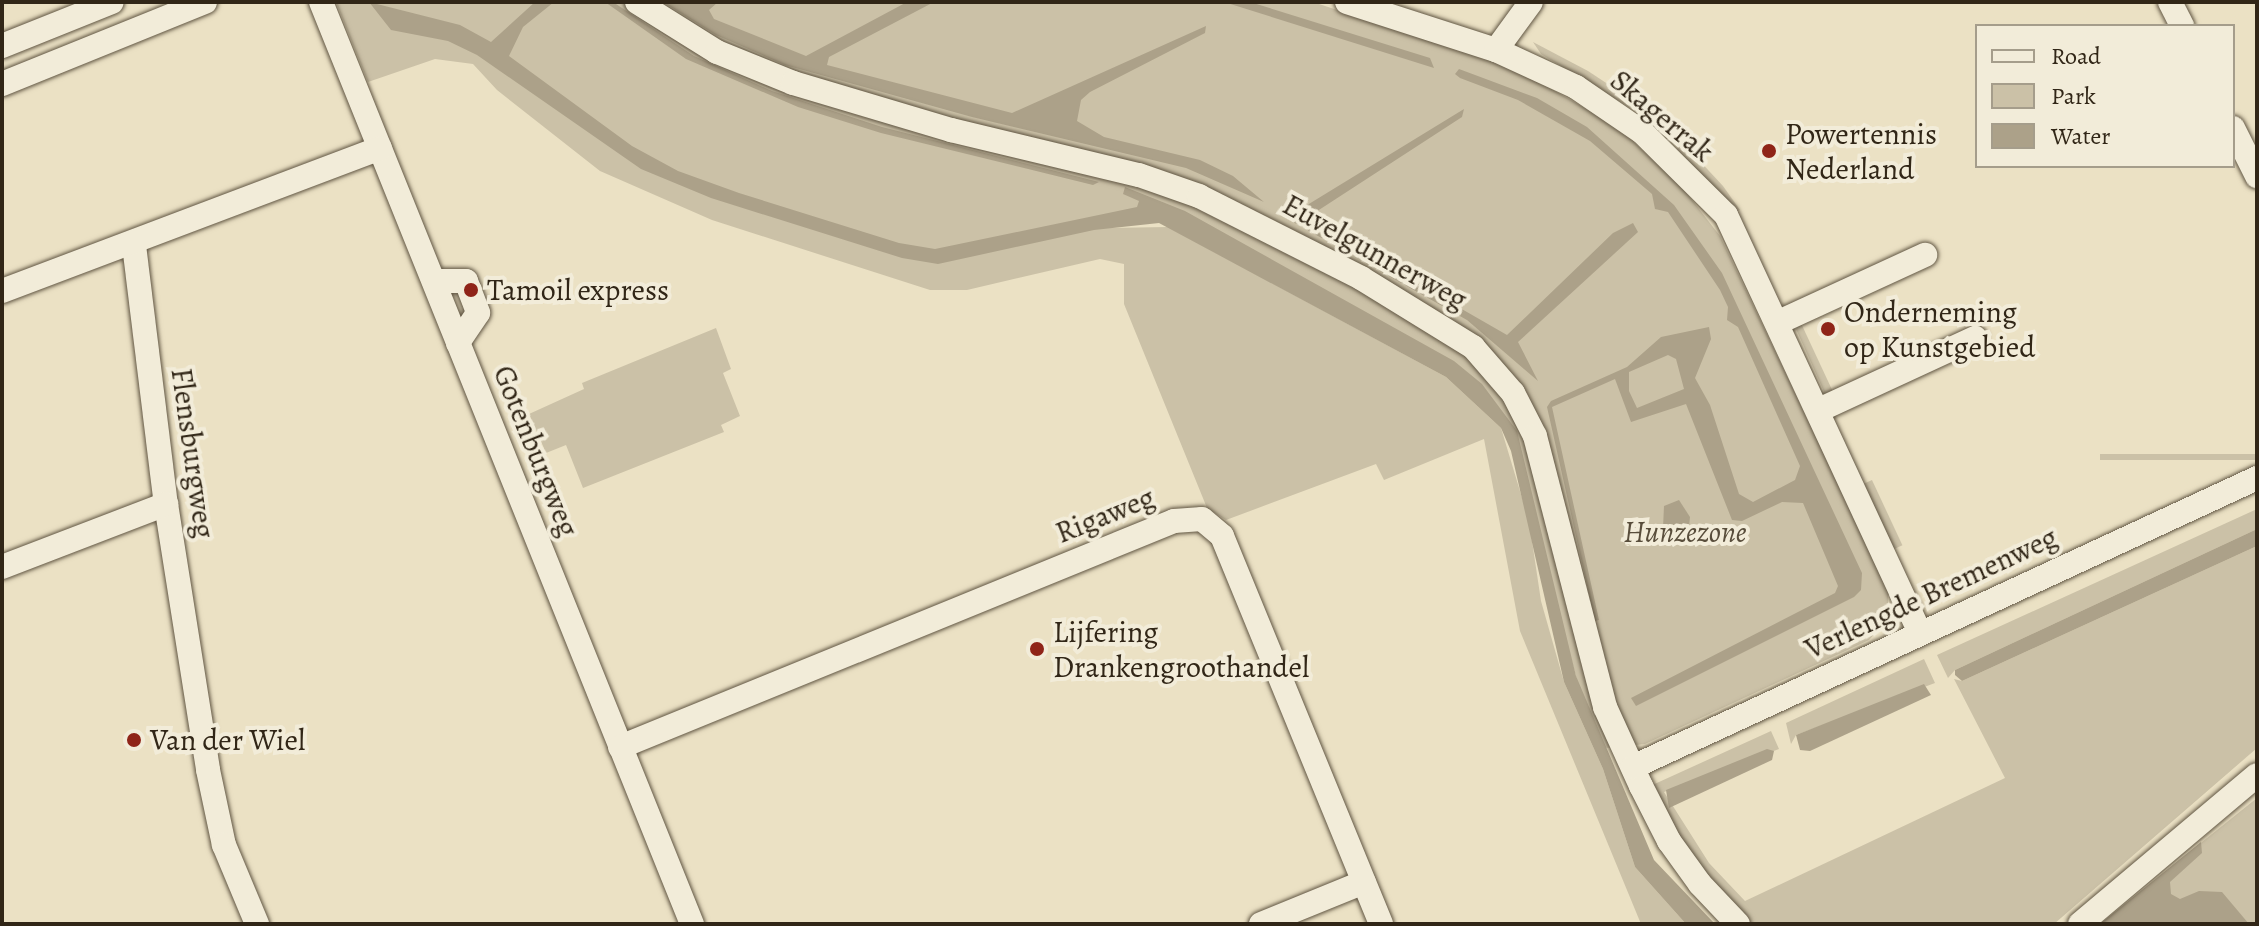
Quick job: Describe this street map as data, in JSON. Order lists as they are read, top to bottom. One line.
{"streets":{"street":["Skagerrak","Euvelgunnerweg","Gotenburgweg","Flensburgweg","Rigaweg","Verlengde Bremenweg"]},"crossings":[["Skagerrak","Verlengde Bremenweg"],["Euvelgunnerweg","Verlengde Bremenweg"],["Gotenburgweg","Rigaweg"]],"parks":["Hunzezone"],"places":["Powertennis Nederland","Tamoil express","Onderneming op Kunstgebied","Lijfering Drankengroothandel","Van der Wiel"],"legend":["Road","Park","Water"]}
